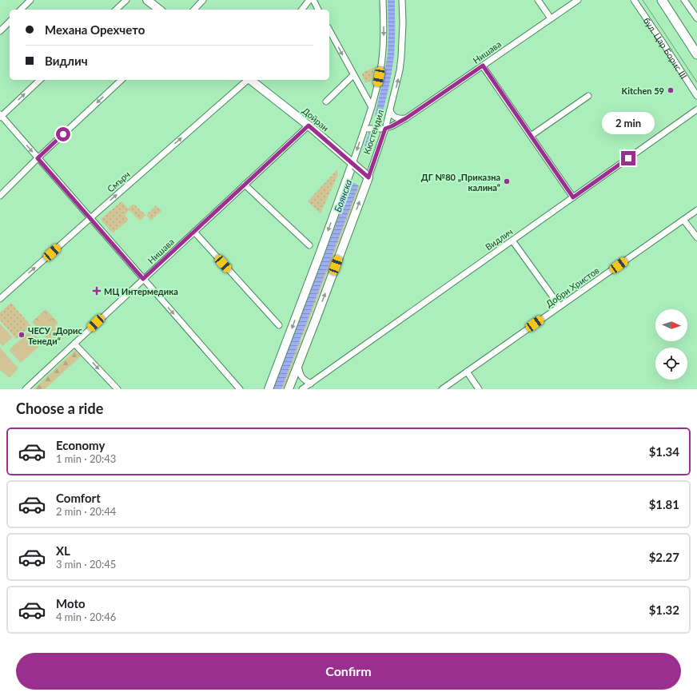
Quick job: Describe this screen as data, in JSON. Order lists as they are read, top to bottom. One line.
{"streets":{"street":["бул. Цар Борис III","Нишава","Дойран","Кюстендил","Смърч","Видлич","Добри Христов"]},"crossings":[["Нишава","Дойран"],["Нишава","Кюстендил"],["Дойран","Кюстендил"]],"one_way":["Смърч"],"water":["Боянска"],"places":{"other":["Kitchen 59","ДГ №80 „Приказна калина“","ЧЕСУ „Дорис Тенеди“"],"health":["МЦ Интермедика"]},"north":"right","page":{"banner":["Механа Орехчето","Видлич"],"bubble":"2 min","heading":"Choose a ride","list":[{"name":"Economy","note":"1 min · 20:43","value":"$1.34"},{"name":"Comfort","note":"2 min · 20:44","value":"$1.81"},{"name":"XL","note":"3 min · 20:45","value":"$2.27"},{"name":"Moto","note":"4 min · 20:46","value":"$1.32"}],"buttons":"Confirm"}}
